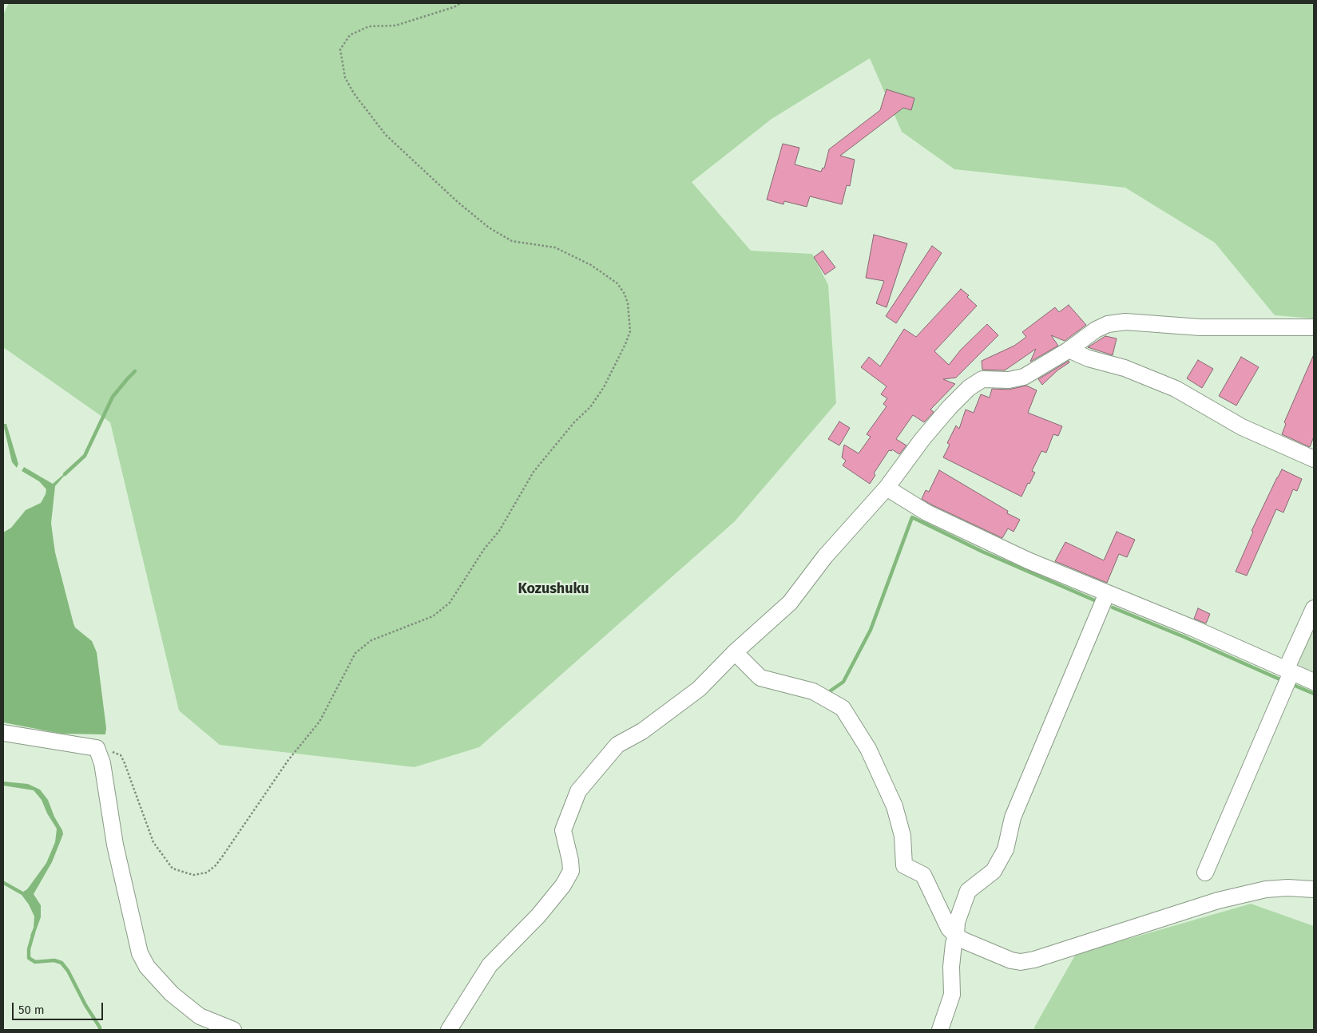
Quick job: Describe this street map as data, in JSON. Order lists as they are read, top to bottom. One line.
{"districts":["Kozushuku"],"scale_bar":"50 m"}
